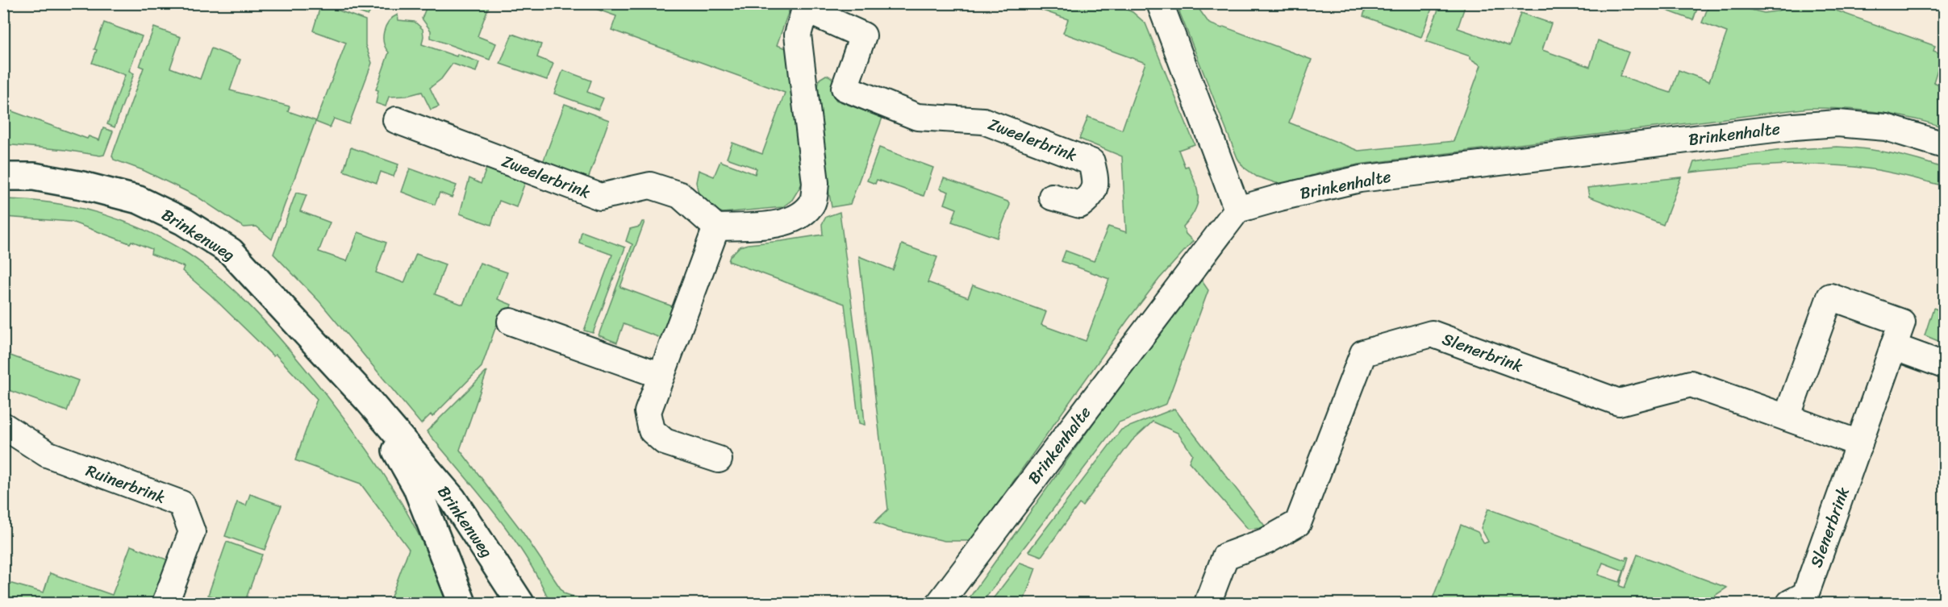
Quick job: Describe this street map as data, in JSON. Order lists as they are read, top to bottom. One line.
{"streets":{"street":["Brinkenhalte","Zweelerbrink","Brinkenweg","Slenerbrink","Ruinerbrink"]}}
